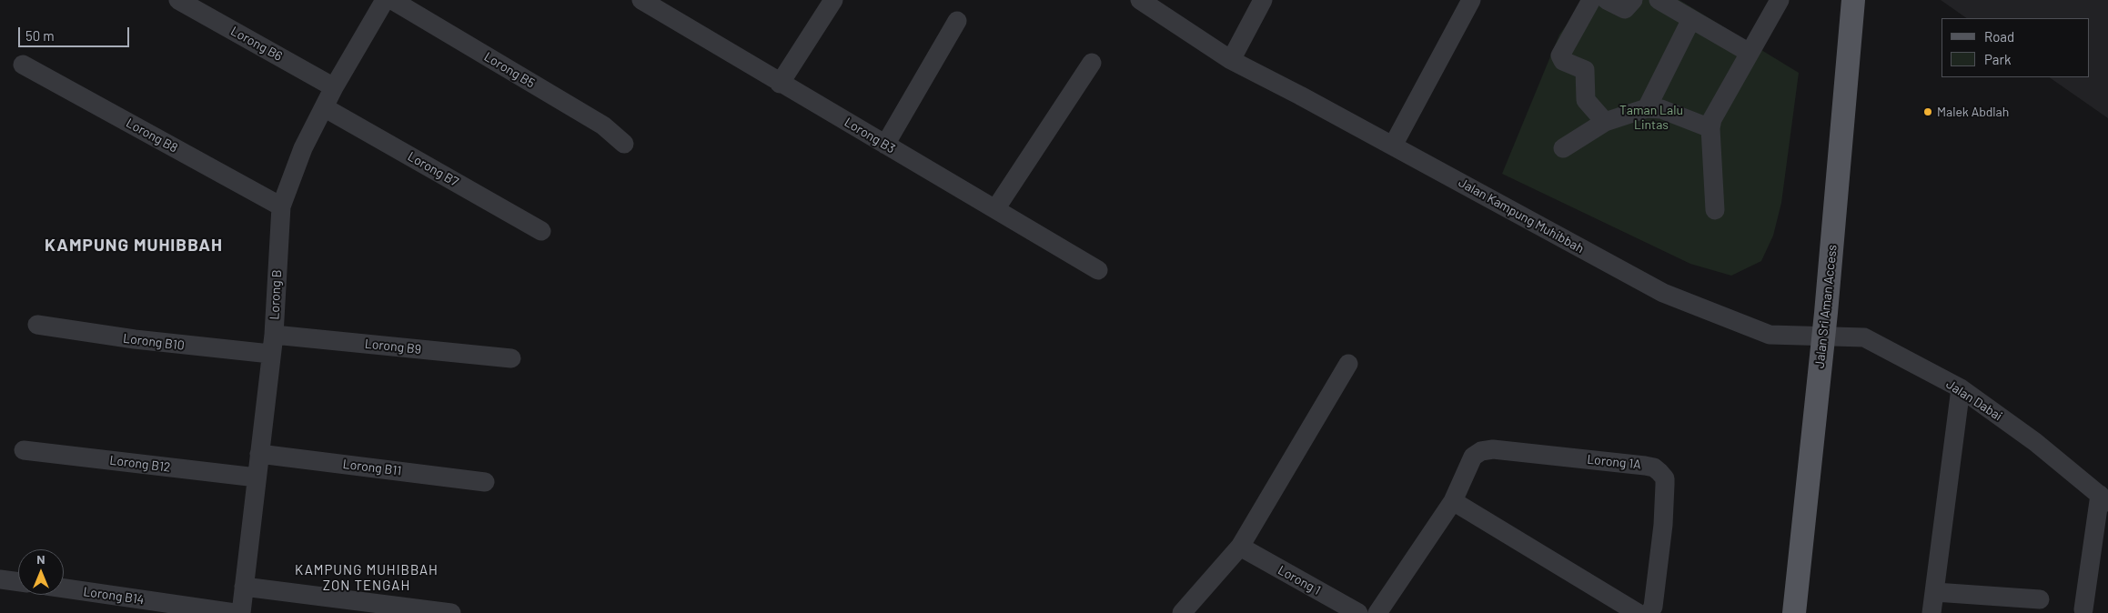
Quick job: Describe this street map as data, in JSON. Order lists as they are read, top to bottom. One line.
{"streets":{"main road":["Jalan Sri Aman Access"],"street":["Lorong B6","Lorong B5","Lorong B8","Lorong B3","Lorong B7","Jalan Kampung Muhibbah","Lorong B","Lorong B10","Lorong B9","Jalan Dabai","Lorong 1A","Lorong B12","Lorong B11","Lorong 1","Lorong B14"]},"crossings":[["Lorong B6","Lorong B"],["Lorong B8","Lorong B"],["Lorong B7","Lorong B"],["Jalan Kampung Muhibbah","Jalan Sri Aman Access"],["Jalan Kampung Muhibbah","Jalan Dabai"],["Lorong B","Lorong B10"],["Lorong B","Lorong B9"],["Lorong B","Lorong B12"],["Lorong B","Lorong B11"],["Jalan Sri Aman Access","Jalan Dabai"]],"districts":["KAMPUNG MUHIBBAH","KAMPUNG MUHIBBAH ZON TENGAH"],"parks":["Taman Lalu Lintas"],"places":["Malek Abdlah"],"legend":["Road","Park"],"scale_bar":"50 m","north":"top"}
